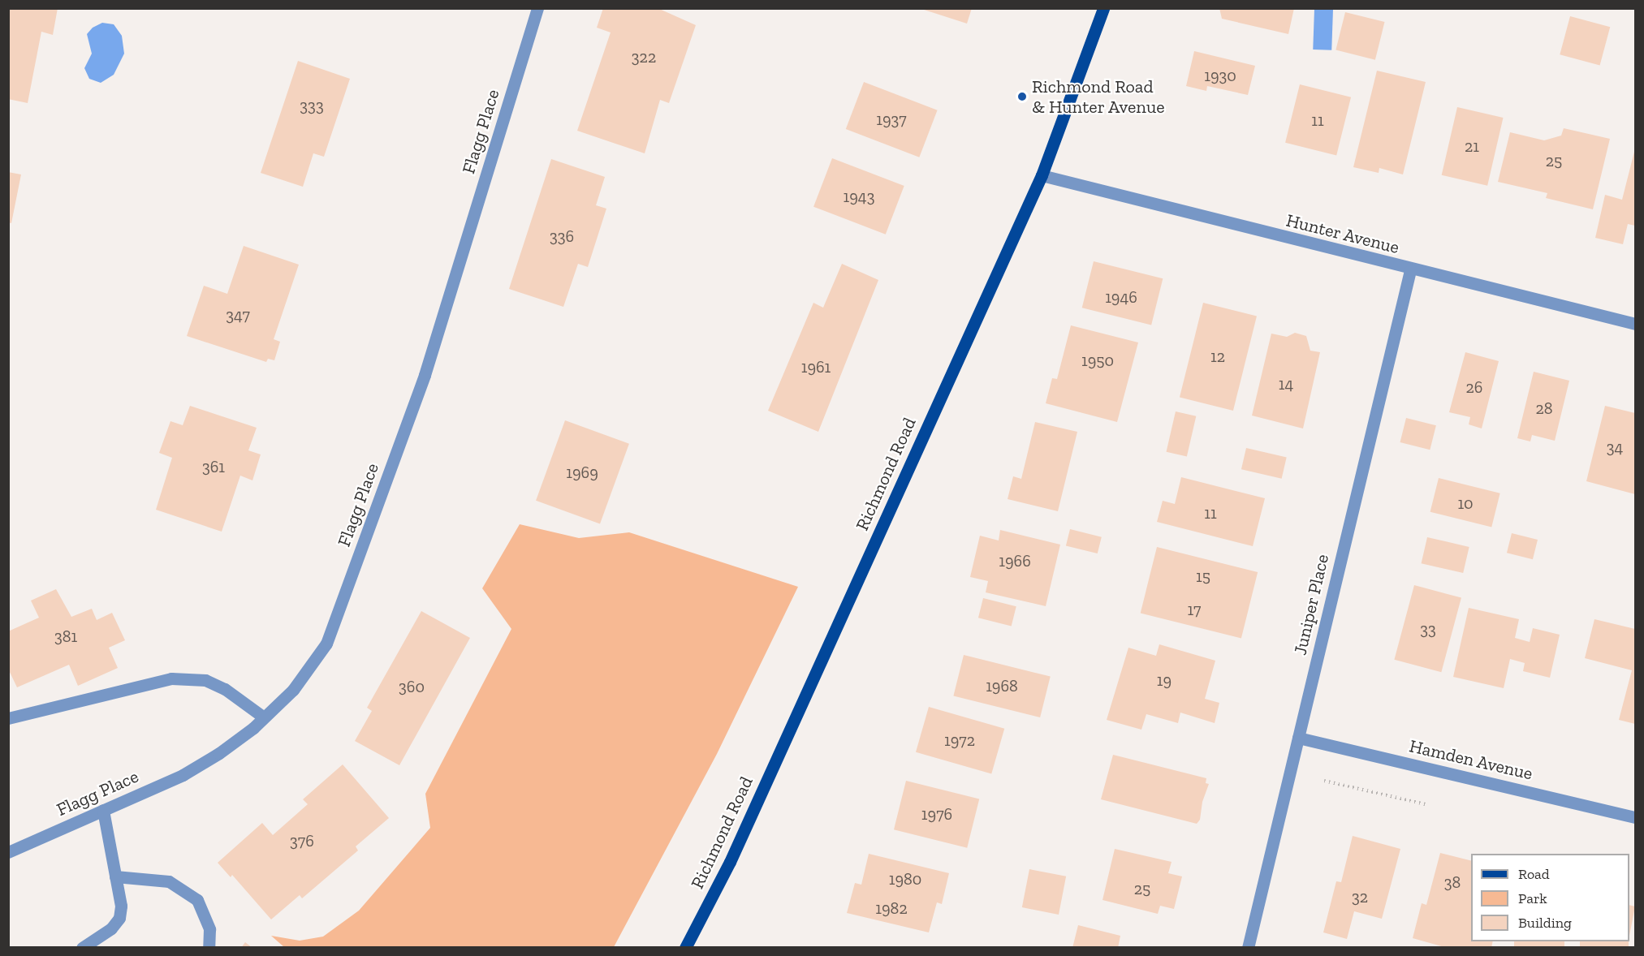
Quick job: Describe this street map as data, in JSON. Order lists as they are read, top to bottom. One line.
{"streets":{"main road":["Richmond Road"],"street":["Flagg Place","Hunter Avenue","Juniper Place","Hamden Avenue"]},"crossings":[["Hunter Avenue","Richmond Road"],["Hunter Avenue","Juniper Place"],["Juniper Place","Hamden Avenue"]],"places":["Richmond Road & Hunter Avenue"],"house_numbers":["322","1930","333","1937","11","21","25","1943","336","1946","347","12","1950","1961","14","26","28","34","361","1969","10","11","1966","15","17","33","381","19","1968","360","1972","1976","376","1980","38","25","32","1982"],"legend":["Road","Park","Building"]}
